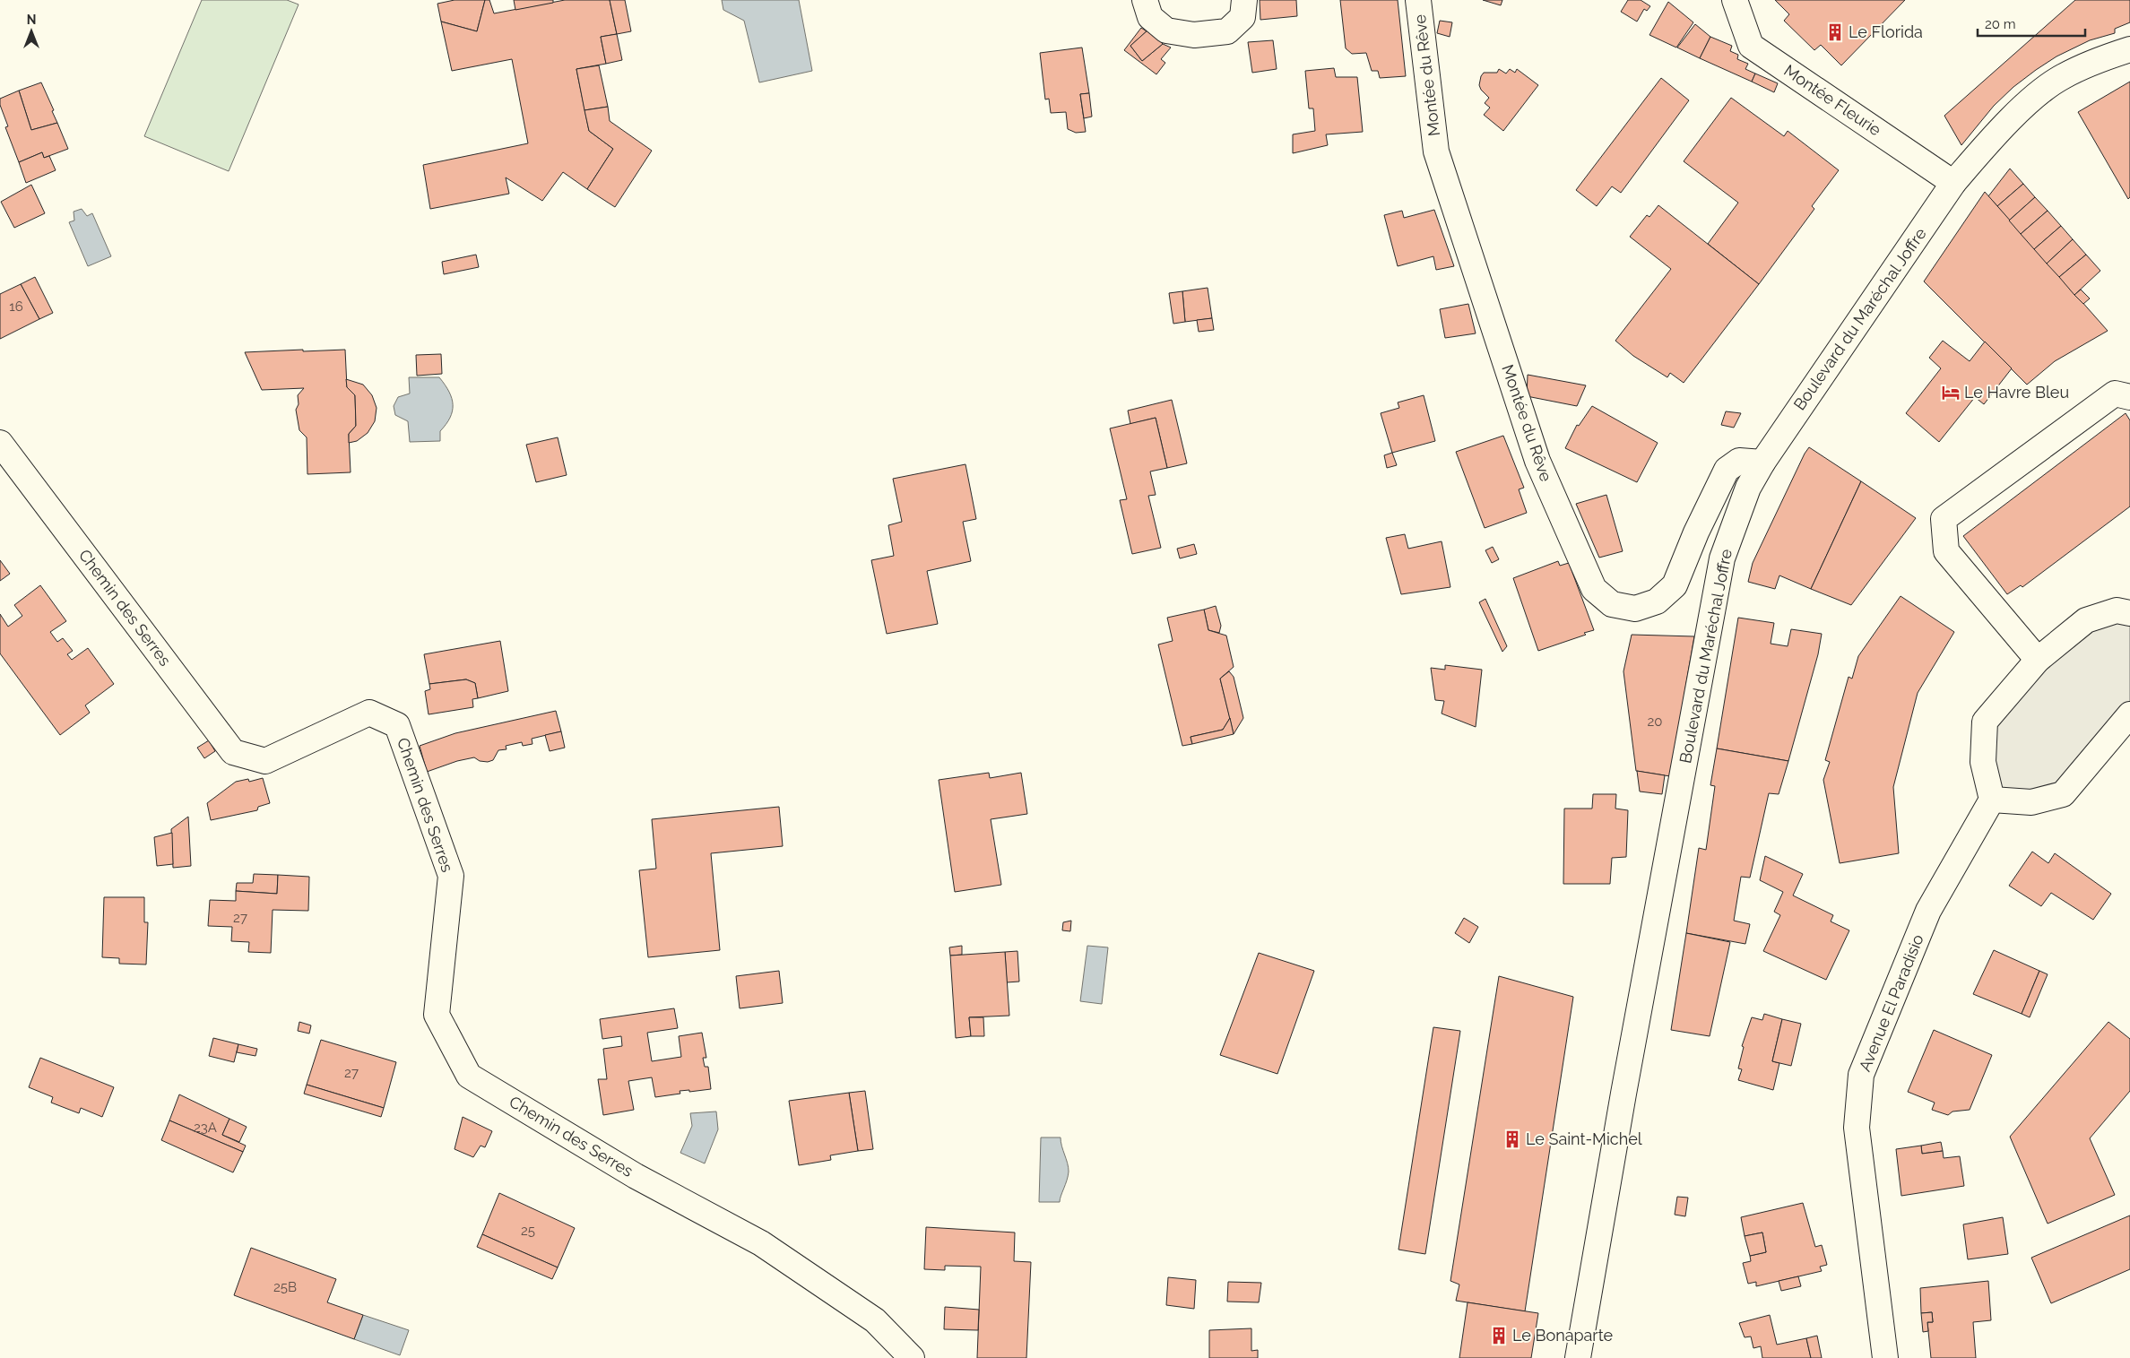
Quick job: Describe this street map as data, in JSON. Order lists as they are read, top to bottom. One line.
{"streets":{"street":["Montée du Rêve","Montée Fleurie","Boulevard du Maréchal Joffre","Chemin des Serres","Avenue El Paradisio"]},"crossings":[["Montée du Rêve","Boulevard du Maréchal Joffre"],["Montée Fleurie","Boulevard du Maréchal Joffre"]],"places":{"building":["Le Florida","Le Saint-Michel","Le Bonaparte"],"hotel":["Le Havre Bleu"]},"house_numbers":["16","20","27","27","23A","25","25B"],"scale_bar":"20 m","north":"top"}
